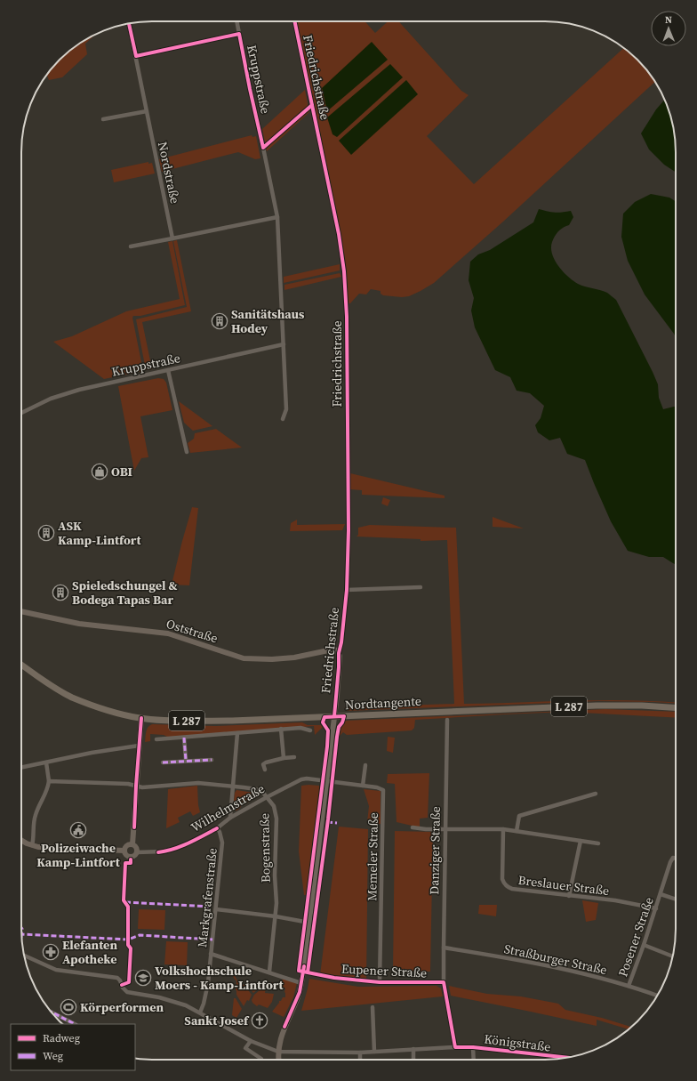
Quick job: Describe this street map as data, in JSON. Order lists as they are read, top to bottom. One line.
{"streets":{"main road":["Nordtangente","L 287"],"street":["Friedrichstraße","Kruppstraße","Nordstraße","Oststraße","Wilhelmstraße","Bogenstraße","Danziger Straße","Memeler Straße","Breslauer Straße","Markgrafenstraße","Posener Straße","Straßburger Straße","Eupener Straße","Königstraße"]},"crossings":[["Friedrichstraße","Oststraße"],["Friedrichstraße","Nordtangente"],["Friedrichstraße","Wilhelmstraße"],["Friedrichstraße","Memeler Straße"],["Friedrichstraße","Eupener Straße"],["Friedrichstraße","Königstraße"],["Kruppstraße","Nordstraße"],["Wilhelmstraße","Bogenstraße"],["Wilhelmstraße","Memeler Straße"],["Wilhelmstraße","Markgrafenstraße"],["Danziger Straße","Straßburger Straße"],["Danziger Straße","Eupener Straße"],["Danziger Straße","Königstraße"],["Memeler Straße","Eupener Straße"],["Breslauer Straße","Posener Straße"],["Markgrafenstraße","Königstraße"],["Posener Straße","Straßburger Straße"]],"places":{"building":["Sanitätshaus Hodey","ASK Kamp-Lintfort","Spieledschungel & Bodega Tapas Bar"],"shop":["OBI"],"public building":["Polizeiwache Kamp-Lintfort"],"pharmacy":["Elefanten Apotheke"],"school or university":["Volkshochschule Moers - Kamp-Lintfort"],"sports":["Körperformen"],"church":["Sankt Josef"]},"legend":["Radweg","Weg"],"north":"top"}
